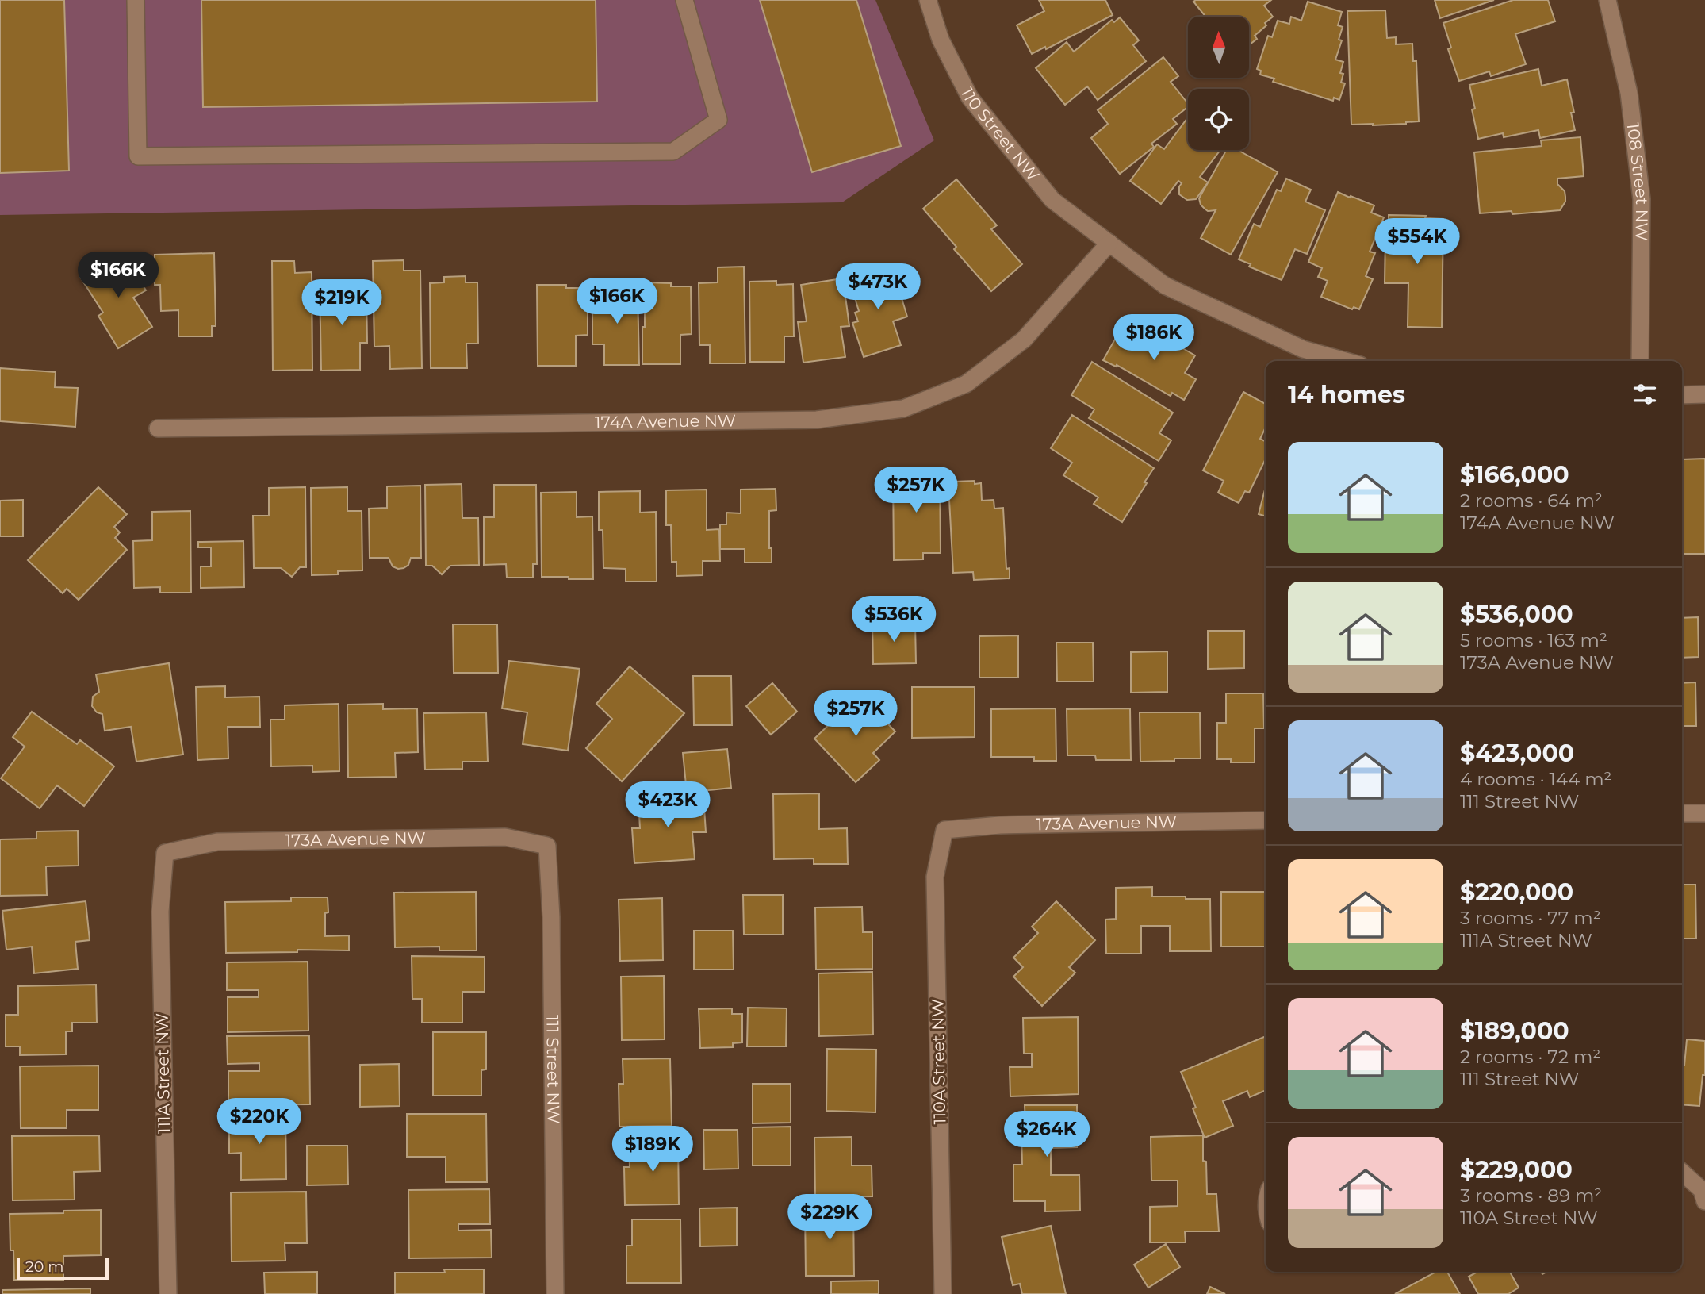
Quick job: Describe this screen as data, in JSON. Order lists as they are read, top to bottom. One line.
{"streets":{"street":["110 Street NW","108 Street NW","174A Avenue NW","173A Avenue NW","110A Street NW","111 Street NW","111A Street NW"]},"crossings":[["110 Street NW","174A Avenue NW"],["173A Avenue NW","110A Street NW"],["173A Avenue NW","111 Street NW"],["173A Avenue NW","111A Street NW"]],"scale_bar":"20 m","north":"top","page":{"price":["$554K","$166K","$473K","$166K","$219K","$186K","$257K","$536K","$257K","$423K","$220K","$264K","$189K","$229K"],"heading":"14 homes","list":[{"name":"$166,000","note":"2 rooms · 64 m² · 174A Avenue NW"},{"name":"$536,000","note":"5 rooms · 163 m² · 173A Avenue NW"},{"name":"$423,000","note":"4 rooms · 144 m² · 111 Street NW"},{"name":"$220,000","note":"3 rooms · 77 m² · 111A Street NW"},{"name":"$189,000","note":"2 rooms · 72 m² · 111 Street NW"},{"name":"$229,000","note":"3 rooms · 89 m² · 110A Street NW"}],"scale":"20 m"}}
